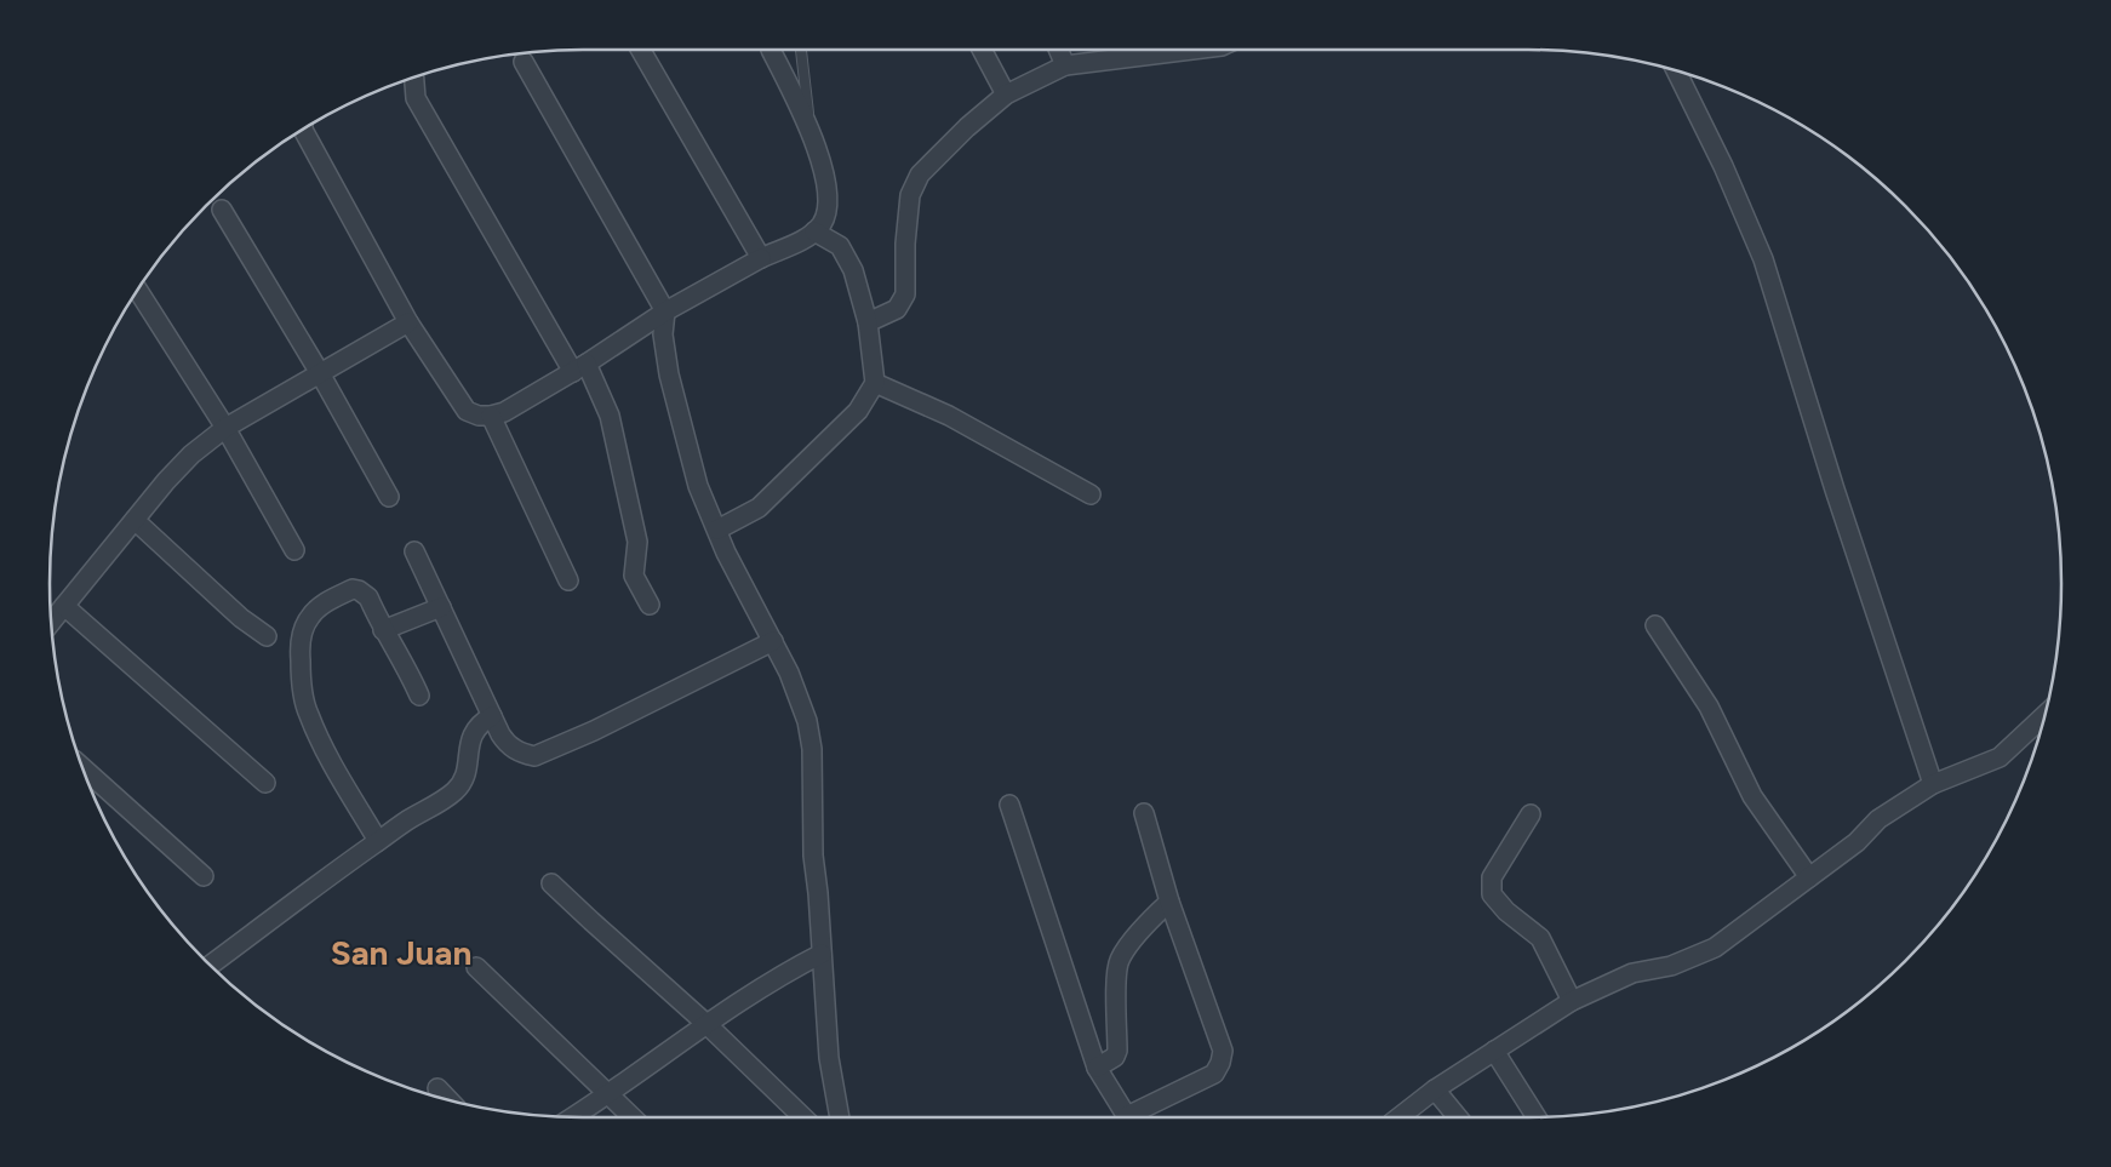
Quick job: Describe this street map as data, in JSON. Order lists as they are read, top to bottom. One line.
{"districts":["San Juan"]}
